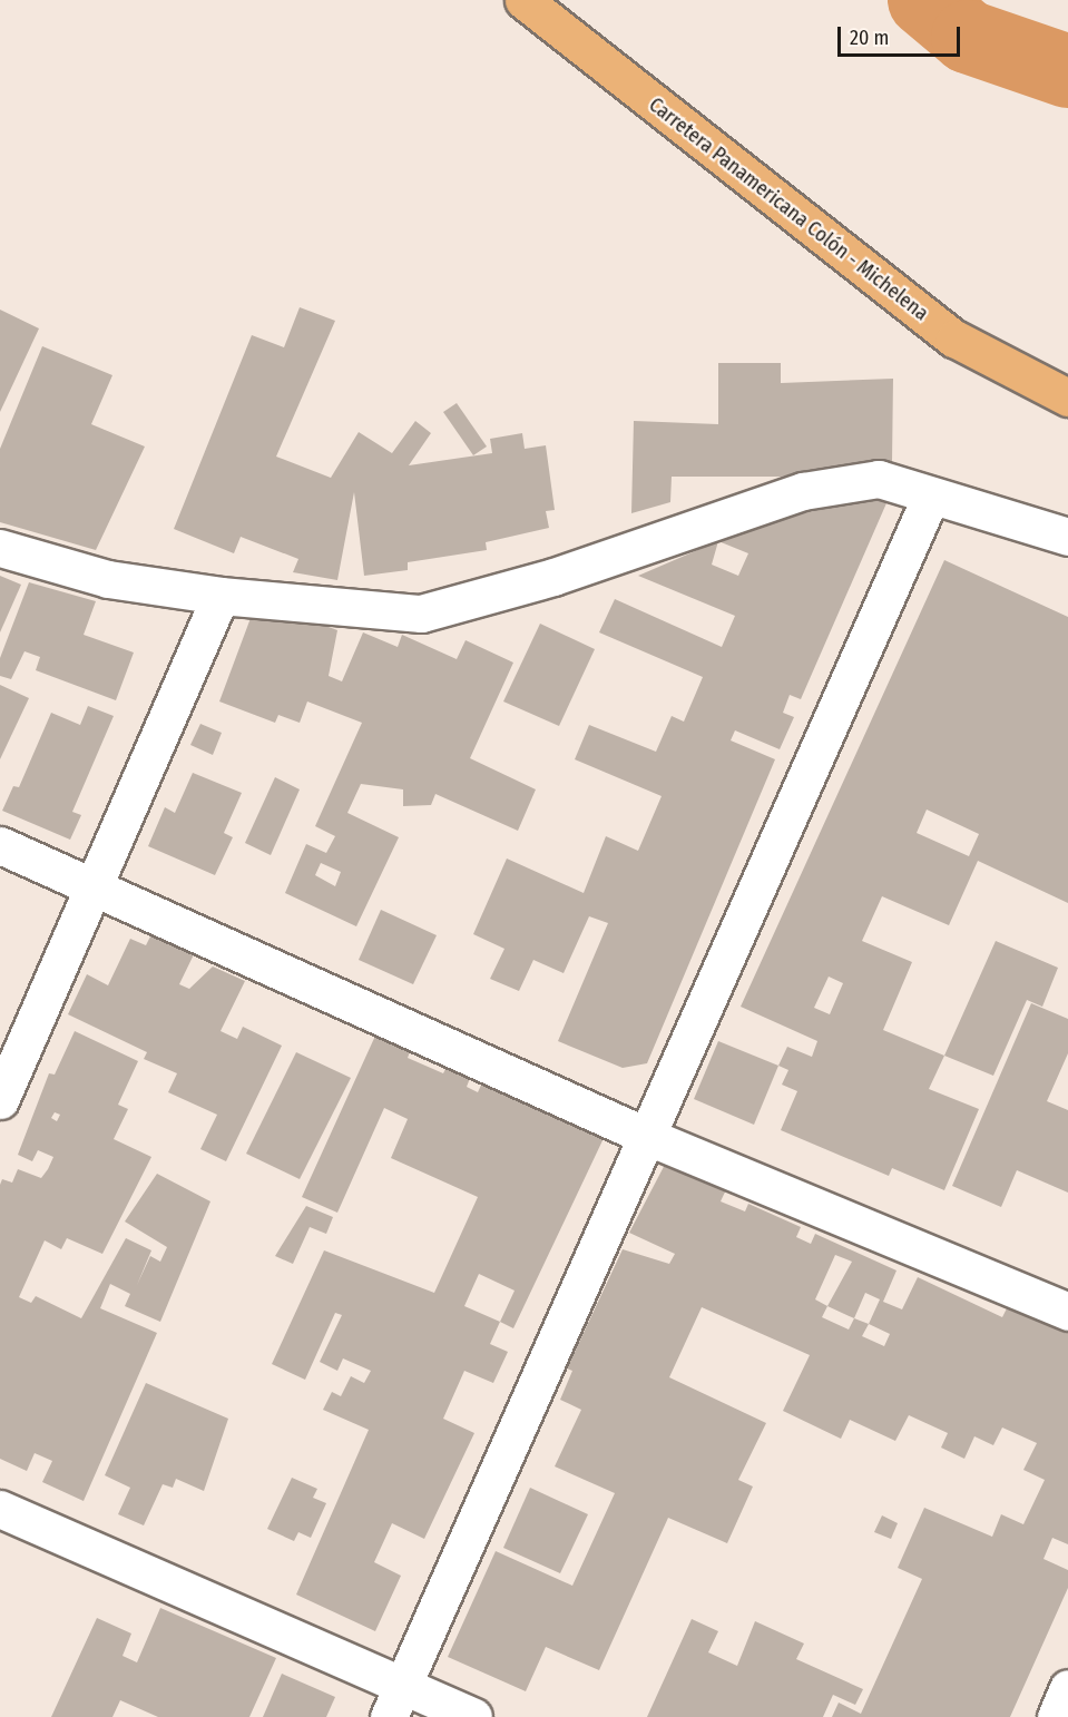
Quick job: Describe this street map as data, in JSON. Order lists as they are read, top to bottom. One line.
{"streets":{"main road":["Carretera Panamericana Colón - Michelena"]},"scale_bar":"20 m"}
